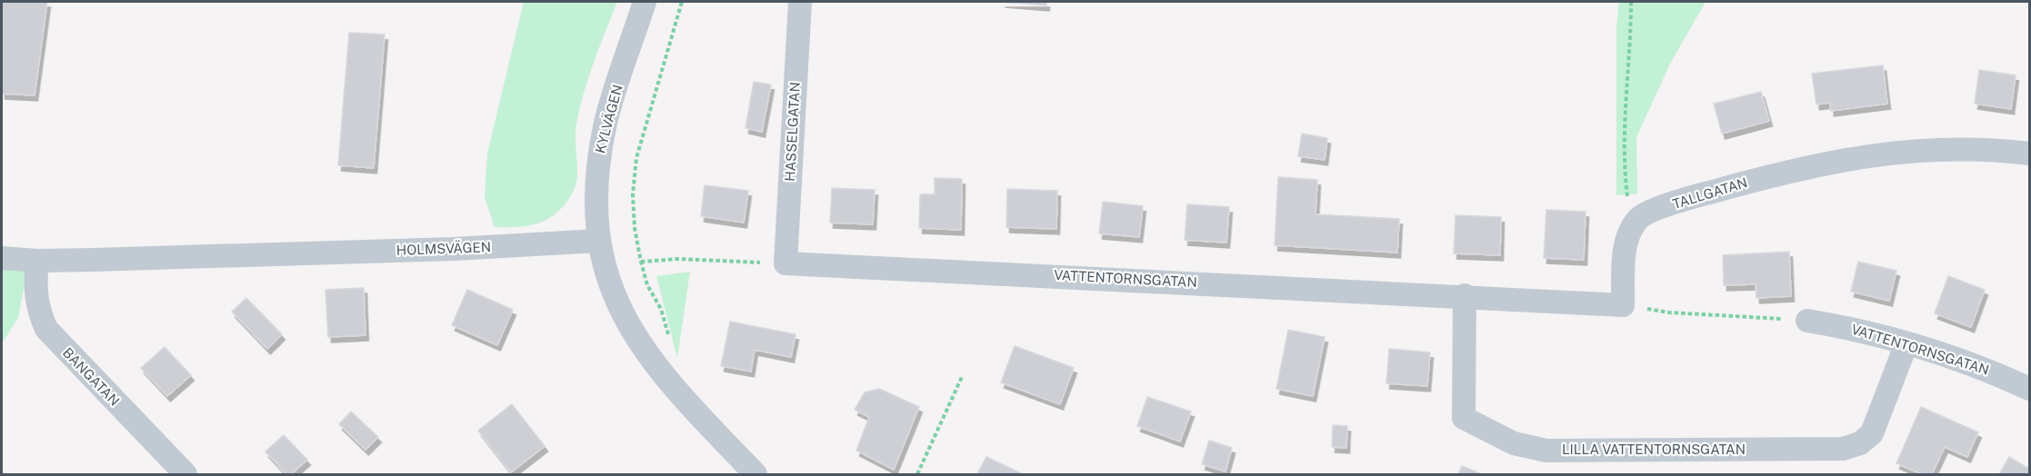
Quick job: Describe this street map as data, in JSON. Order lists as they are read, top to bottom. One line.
{"streets":{"street":["KYLVÄGEN","HASSELGATAN","TALLGATAN","HOLMSVÄGEN","VATTENTORNSGATAN","BANGATAN","LILLA VATTENTORNSGATAN"]},"crossings":[["KYLVÄGEN","HOLMSVÄGEN"],["HASSELGATAN","VATTENTORNSGATAN"],["HOLMSVÄGEN","BANGATAN"],["VATTENTORNSGATAN","LILLA VATTENTORNSGATAN"]]}
